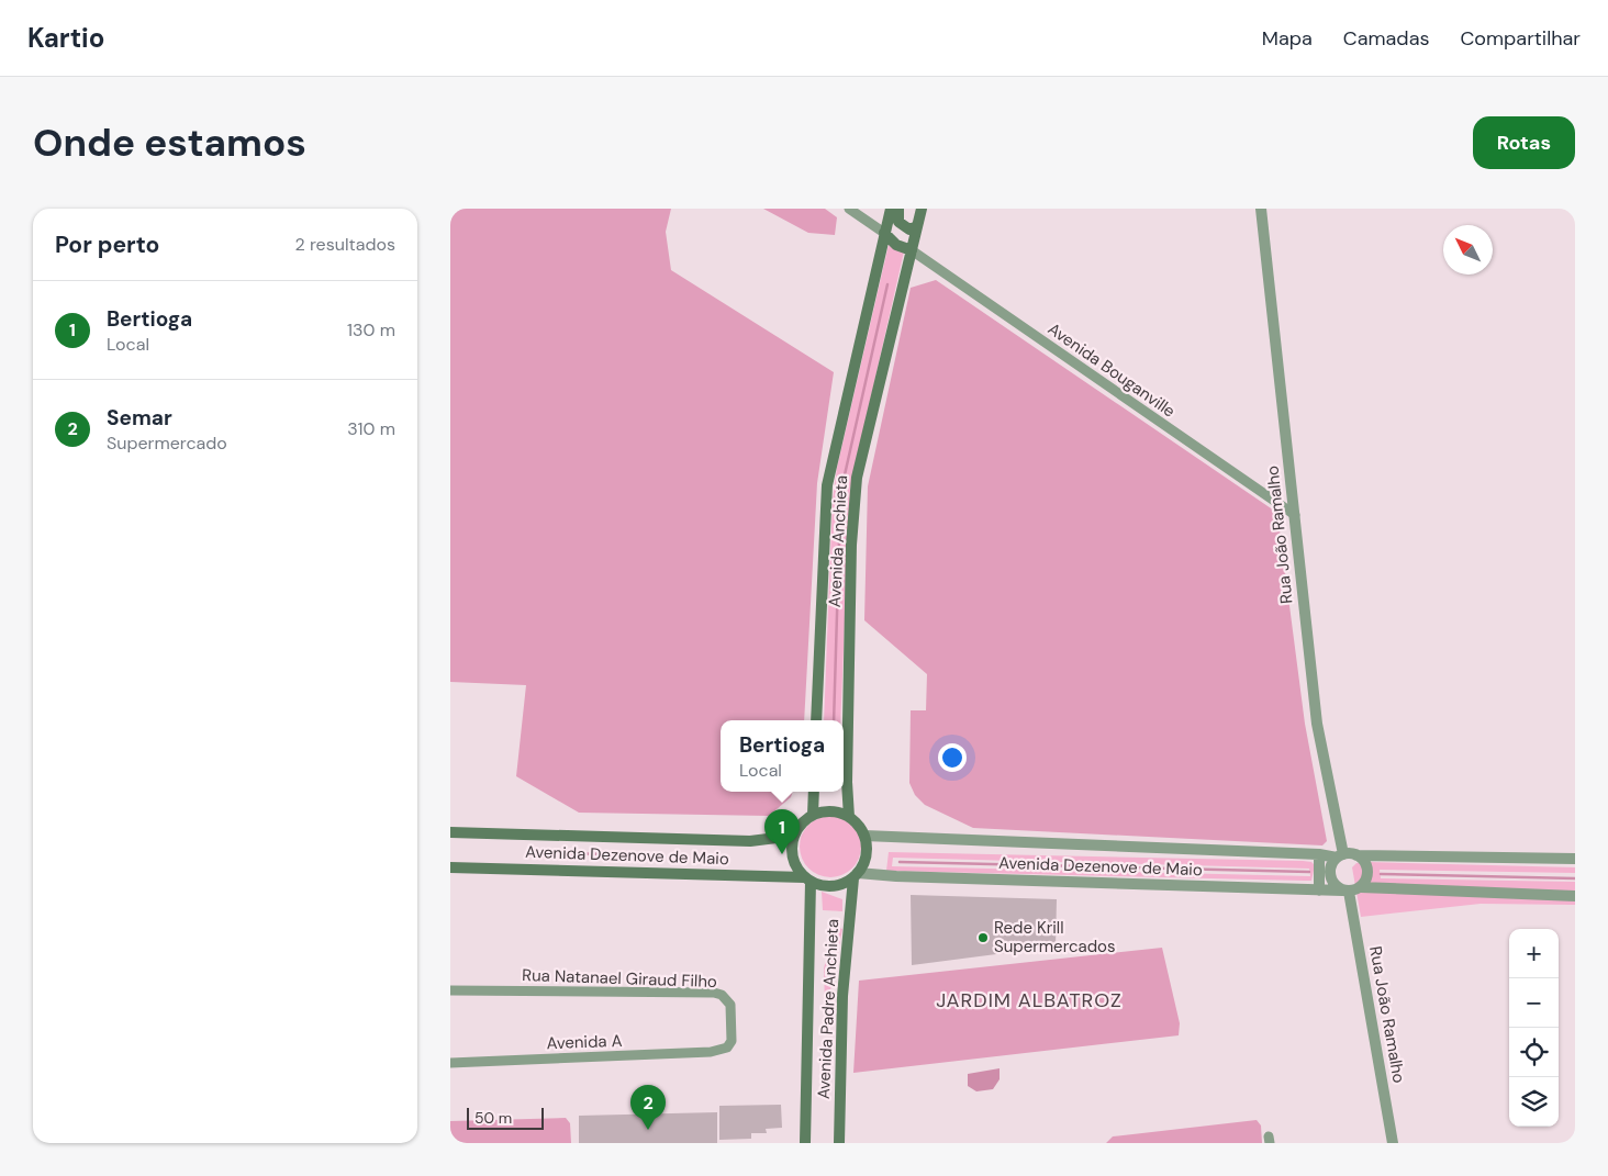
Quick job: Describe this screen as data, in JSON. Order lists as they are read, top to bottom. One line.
{"streets":{"main road":["Avenida Anchieta","Avenida Dezenove de Maio","Avenida Padre Anchieta"],"street":["Avenida Bouganville","Rua João Ramalho","Rua Natanael Giraud Filho","Avenida A"]},"crossings":[["Avenida Bouganville","Rua João Ramalho"],["Avenida Bouganville","Avenida Anchieta"],["Rua João Ramalho","Avenida Dezenove de Maio"],["Avenida Anchieta","Avenida Dezenove de Maio"],["Avenida Anchieta","Avenida Padre Anchieta"],["Avenida Dezenove de Maio","Avenida Padre Anchieta"],["Rua Natanael Giraud Filho","Avenida A"]],"districts":["JARDIM ALBATROZ"],"places":["Rede Krill Supermercados"],"scale_bar":"50 m","north":"top left","page":{"header":"Kartio","nav":["Mapa","Camadas","Compartilhar"],"buttons":"Rotas","title":"Onde estamos","heading":["Por perto","2 resultados"],"list":[{"mark":"1","name":"Bertioga","note":"Local","value":"130 m"},{"mark":"2","name":"Semar","note":"Supermercado","value":"310 m"}],"popup":["Bertioga","Local"],"pins":["1","2"],"map_buttons":["+","−"],"scale":"50 m"}}
